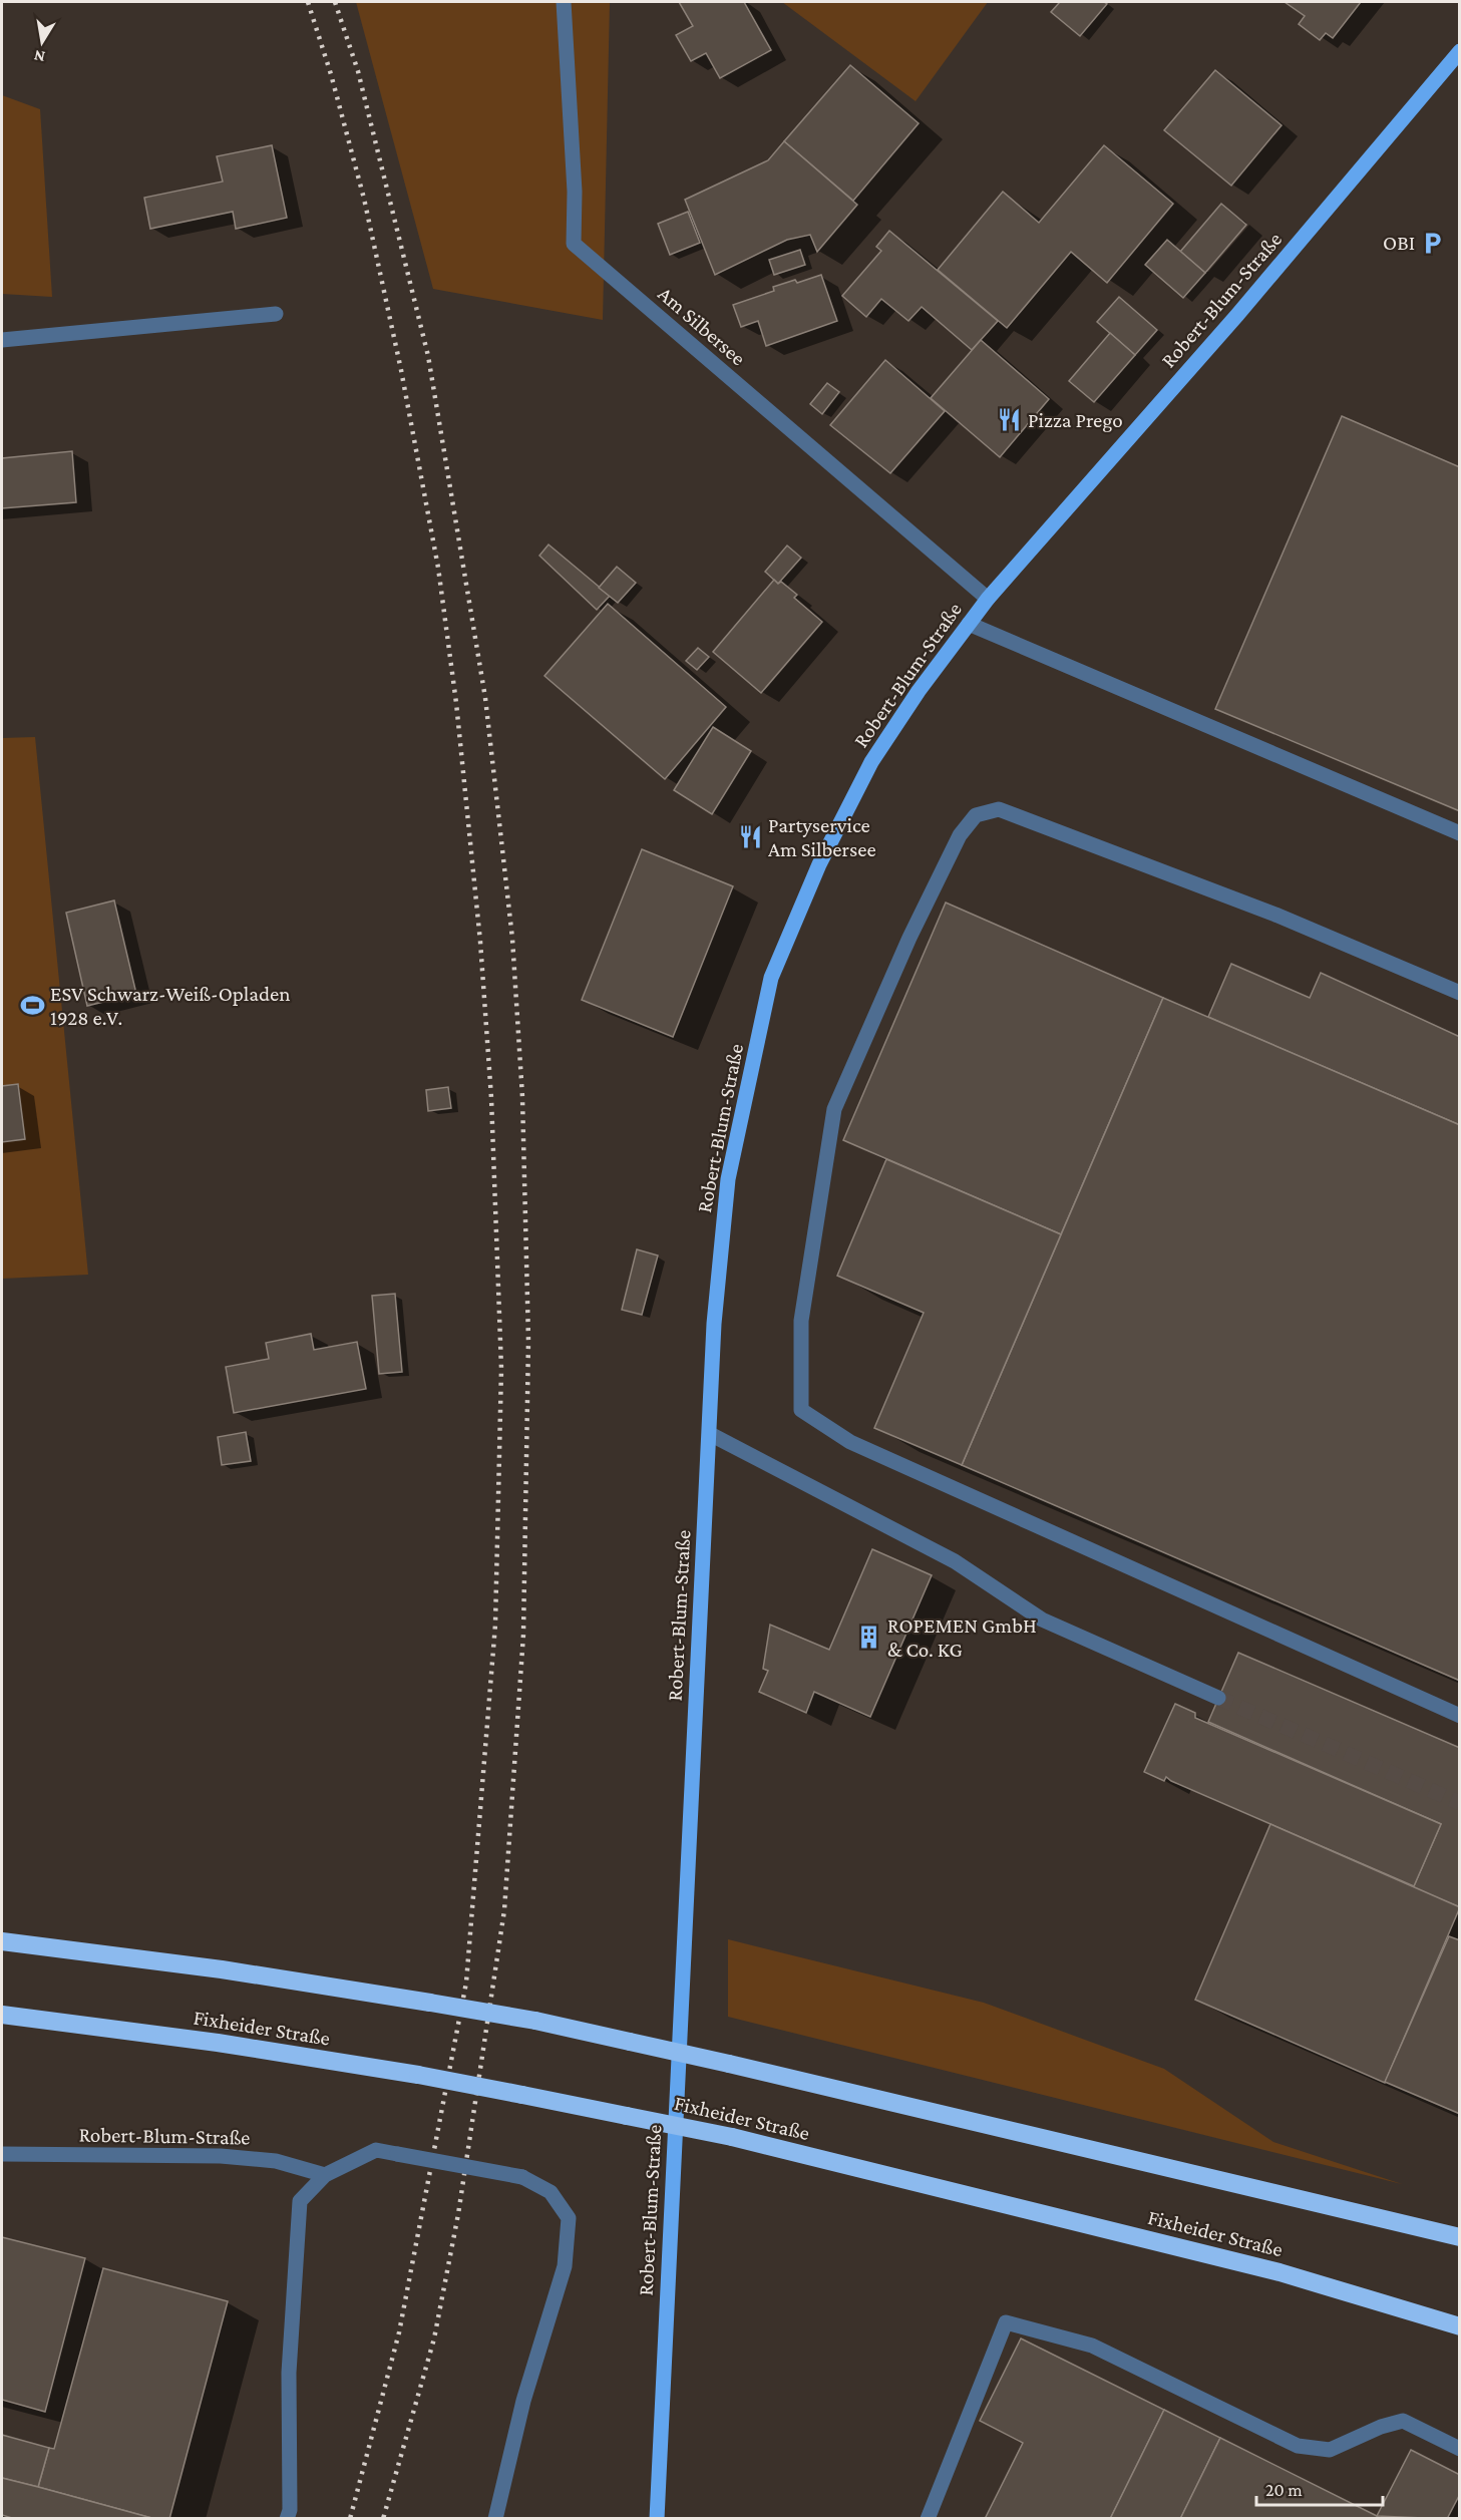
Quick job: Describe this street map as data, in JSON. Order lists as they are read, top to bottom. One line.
{"streets":{"highway":["Fixheider Straße"],"main road":["Robert-Blum-Straße"],"street":["Am Silbersee"]},"crossings":[["Robert-Blum-Straße","Am Silbersee"]],"places":{"parking":["OBI"],"restaurant":["Pizza Prego","Partyservice Am Silbersee"],"sports":["ESV Schwarz-Weiß-Opladen 1928 e.V."],"building":["ROPEMEN GmbH & Co. KG"]},"scale_bar":"20 m","north":"bottom"}
